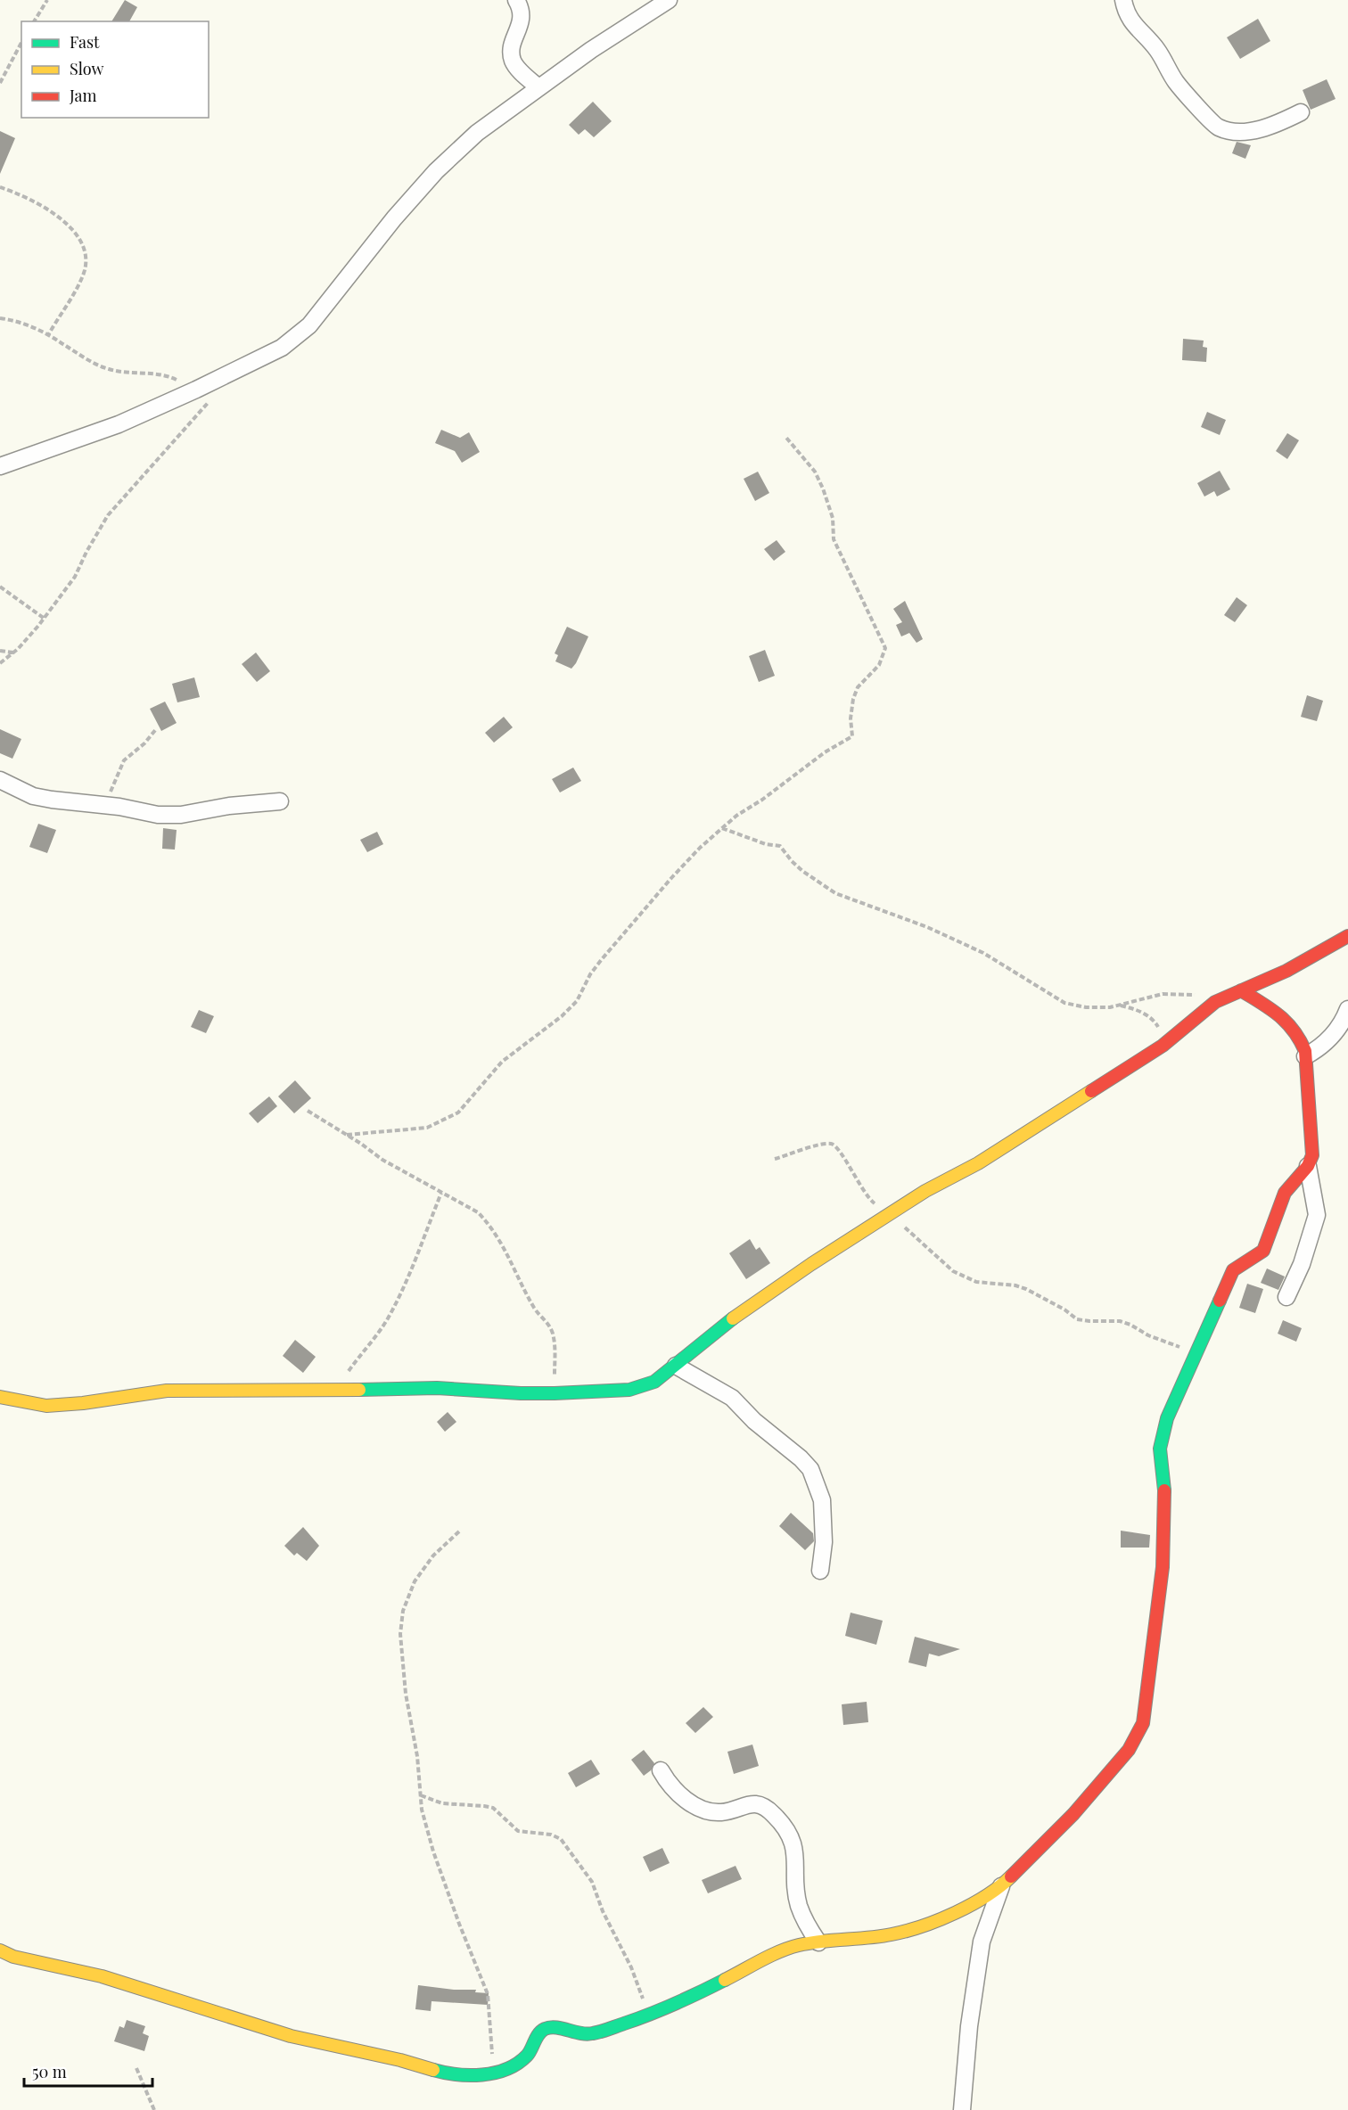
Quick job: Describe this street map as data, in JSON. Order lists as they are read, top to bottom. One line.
{"legend":["Fast","Slow","Jam"],"scale_bar":"50 m"}
